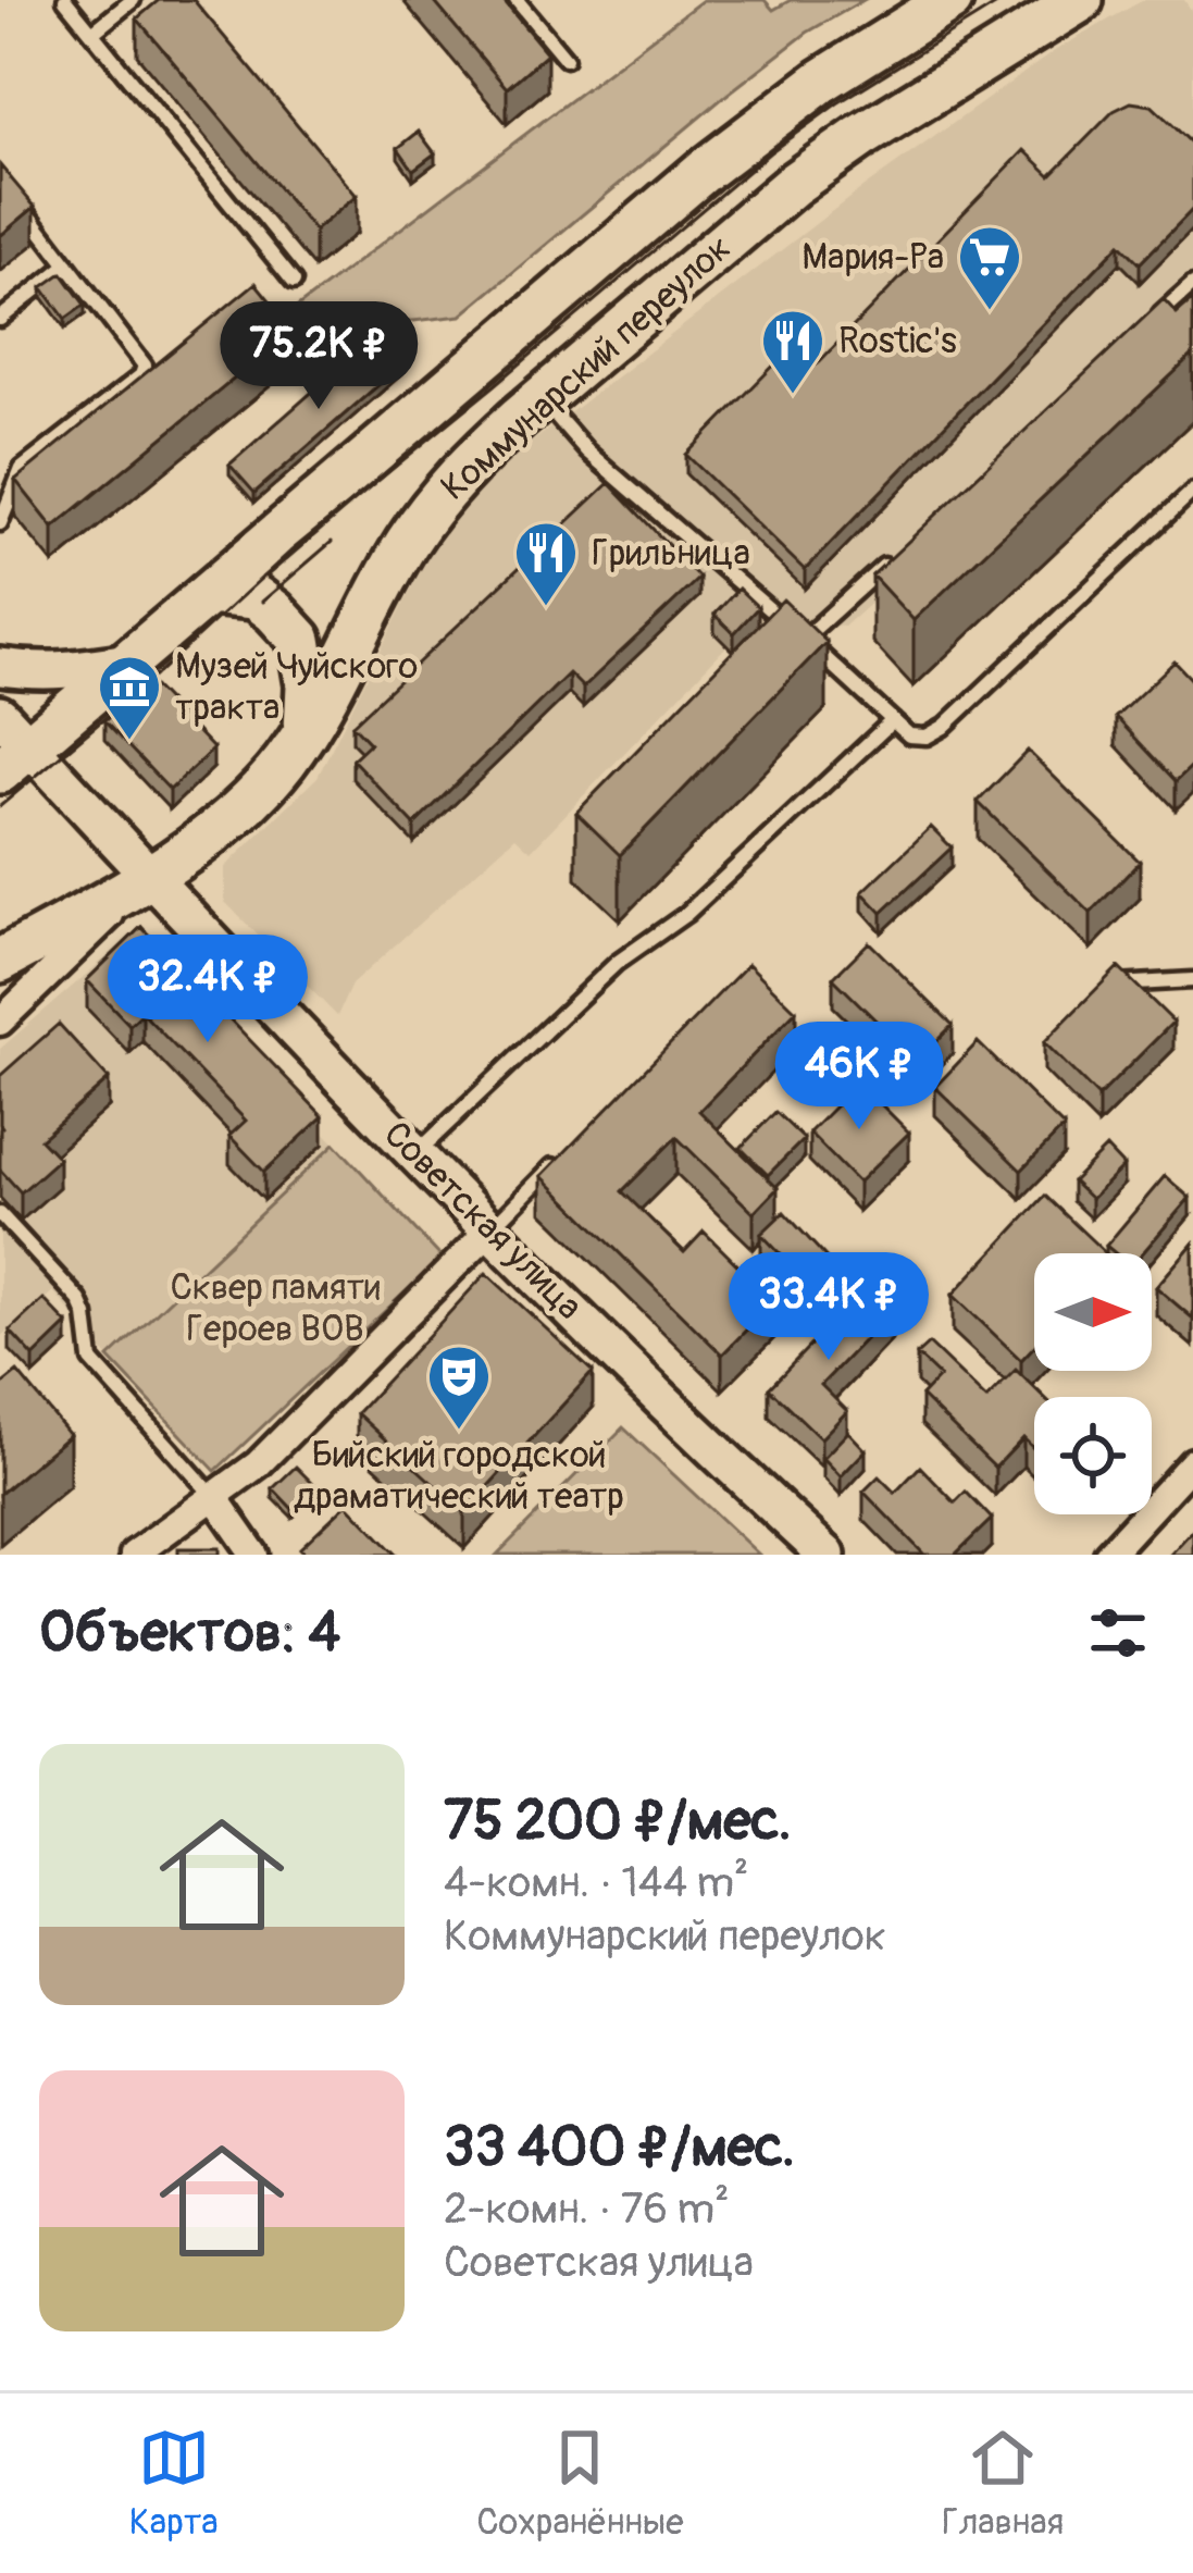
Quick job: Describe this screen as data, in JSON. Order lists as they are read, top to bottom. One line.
{"streets":{"main road":["Коммунарский переулок"],"street":["Советская улица"]},"crossings":[["Коммунарский переулок","Советская улица"]],"parks":["Сквер памяти Героев ВОВ"],"places":{"supermarket":["Мария-Ра"],"restaurant":["Rostic's","Грильница"],"museum":["Музей Чуйского тракта"],"theatre":["Бийский городской драматический театр"]},"north":"right","page":{"price":["75.2K ₽","32.4K ₽","46K ₽","33.4K ₽"],"heading":"Объектов: 4","list":[{"name":"75 200 ₽/мес.","note":"4-комн. · 144 m² · Коммунарский переулок"},{"name":"33 400 ₽/мес.","note":"2-комн. · 76 m² · Советская улица"}],"tabs":["Карта","Сохранённые","Главная"]}}
